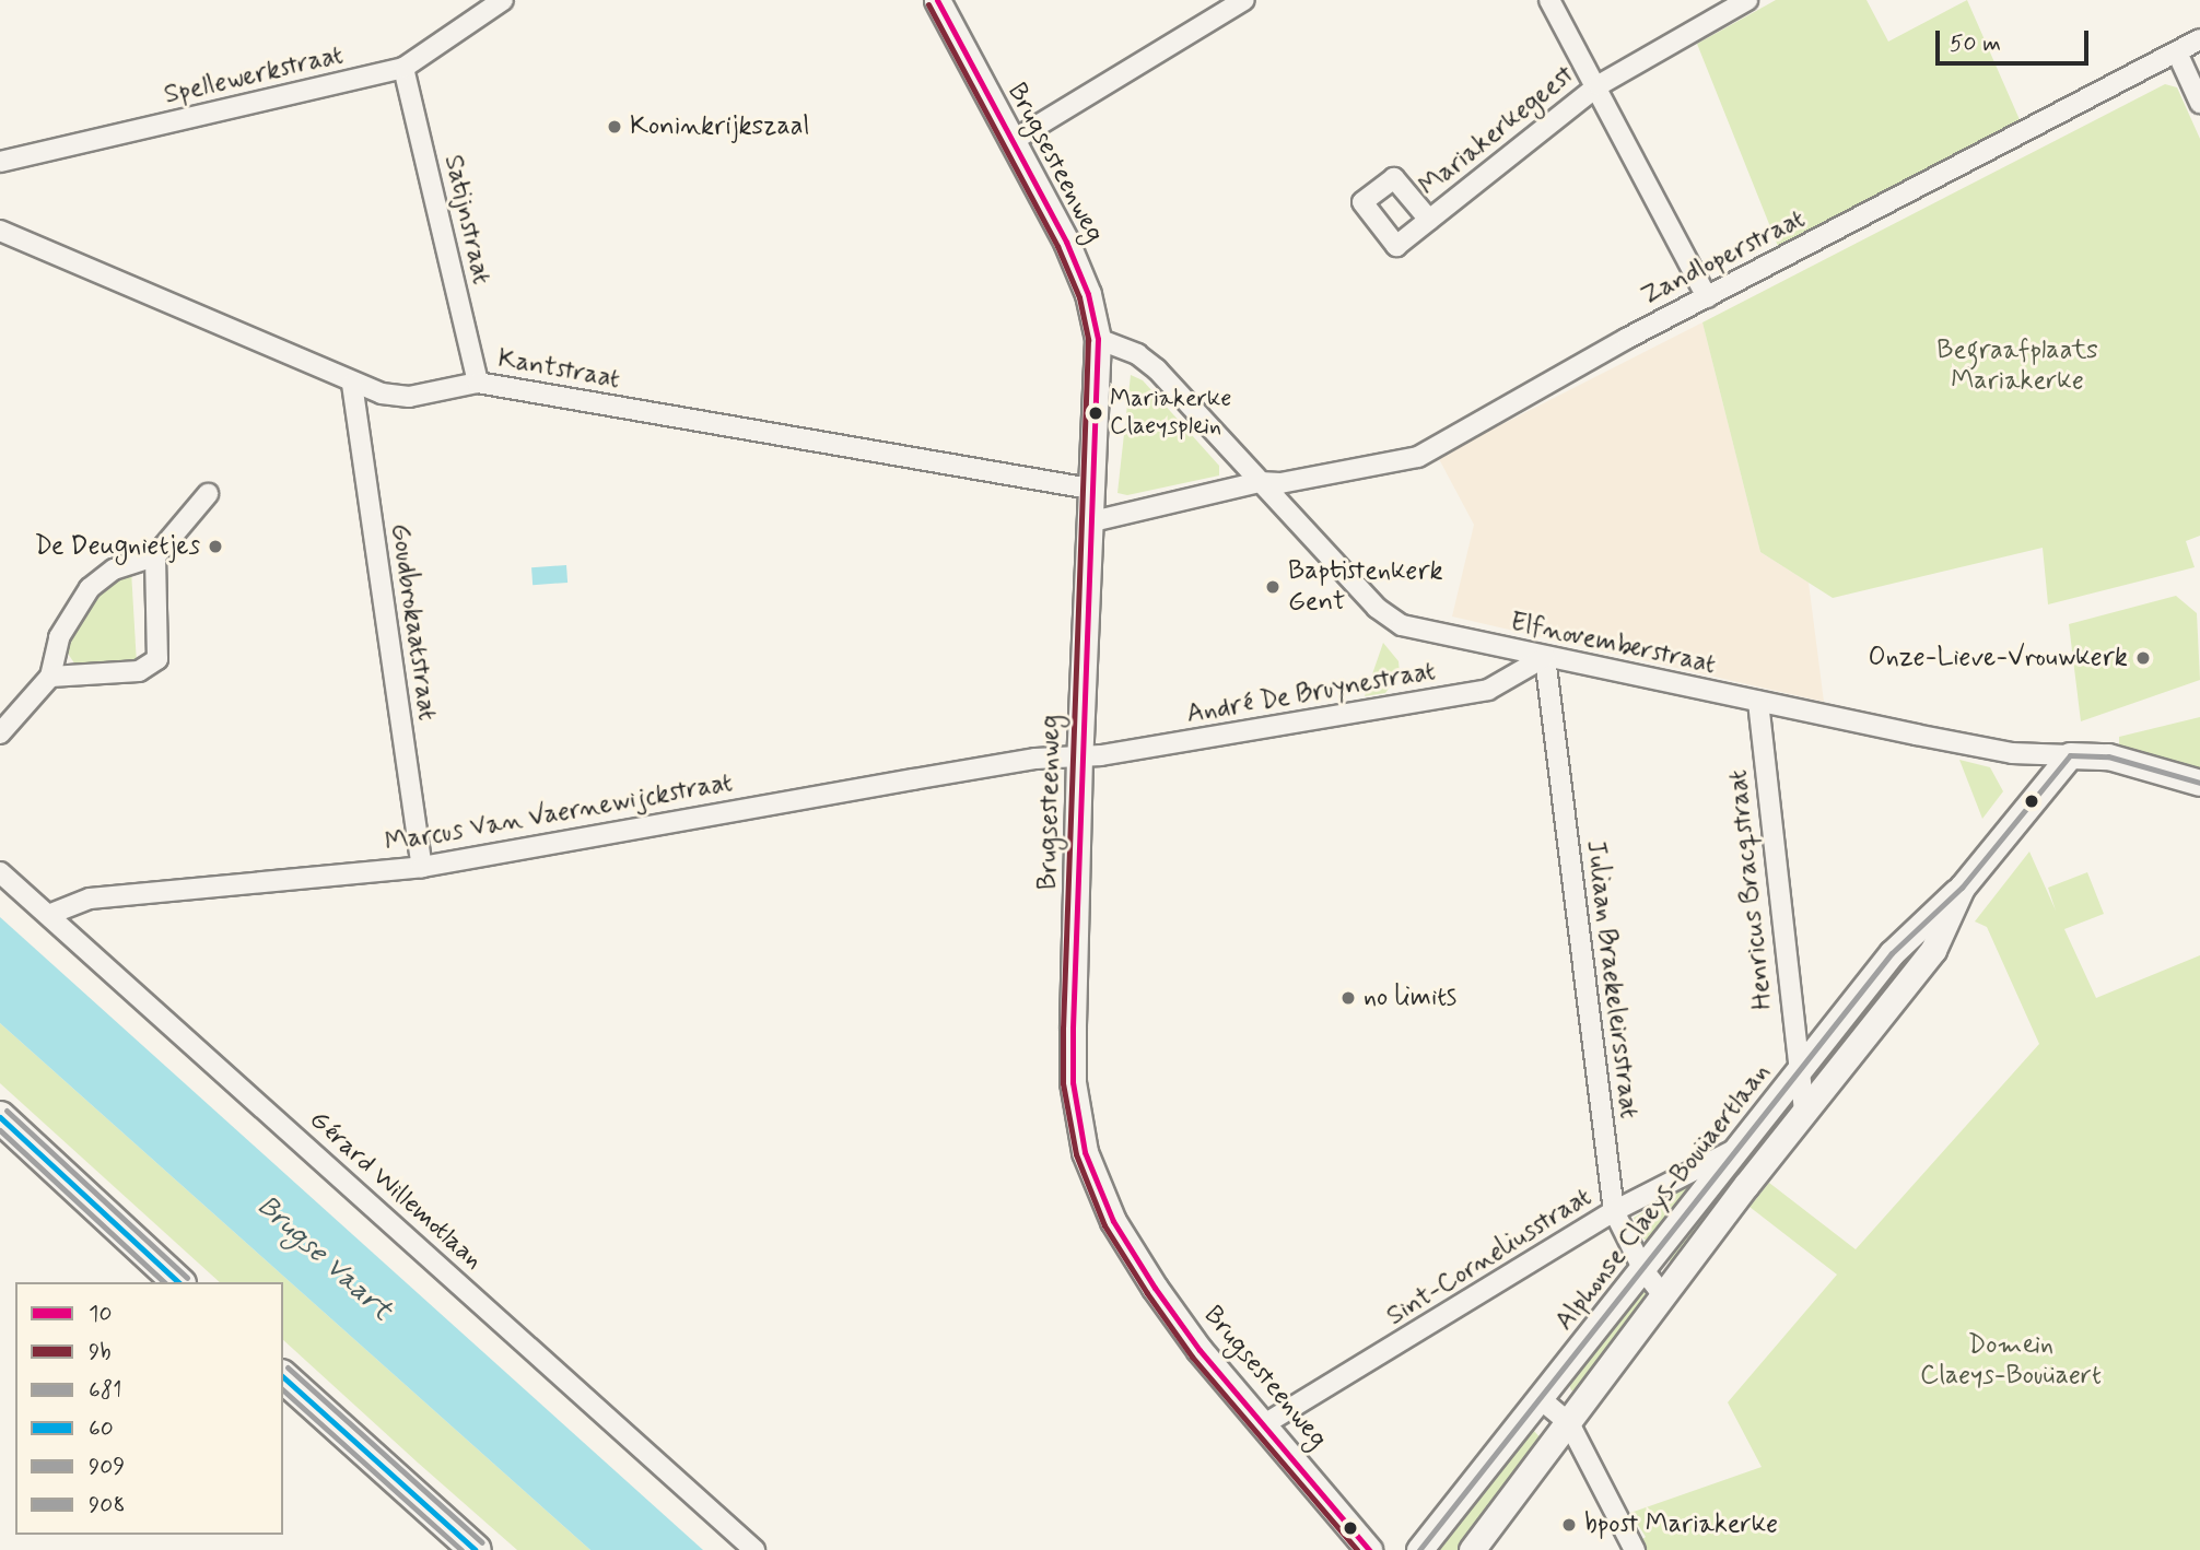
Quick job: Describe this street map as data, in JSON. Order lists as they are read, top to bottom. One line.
{"streets":{"street":["Spellewerkstraat","Mariakerkegeest","Brugsesteenweg","Satijnstraat","Zandloperstraat","Kantstraat","Goudbrokaatstraat","Elfnovemberstraat","André De Bruynestraat","Marcus Van Vaernewijckstraat","Henricus Bracqstraat","Juliaan Braekeleirsstraat","Gérard Willemotlaan","Alphonse Claeys-Bouüaertlaan","Sint-Corneliusstraat"]},"crossings":[["Spellewerkstraat","Satijnstraat"],["Brugsesteenweg","Zandloperstraat"],["Brugsesteenweg","Kantstraat"],["Brugsesteenweg","Elfnovemberstraat"],["Brugsesteenweg","André De Bruynestraat"],["Brugsesteenweg","Marcus Van Vaernewijckstraat"],["Brugsesteenweg","Sint-Corneliusstraat"],["Satijnstraat","Kantstraat"],["Zandloperstraat","Elfnovemberstraat"],["Kantstraat","Goudbrokaatstraat"],["Goudbrokaatstraat","Marcus Van Vaernewijckstraat"],["Elfnovemberstraat","André De Bruynestraat"],["Elfnovemberstraat","Henricus Bracqstraat"],["Elfnovemberstraat","Juliaan Braekeleirsstraat"],["Elfnovemberstraat","Alphonse Claeys-Bouüaertlaan"],["André De Bruynestraat","Marcus Van Vaernewijckstraat"],["André De Bruynestraat","Juliaan Braekeleirsstraat"],["Marcus Van Vaernewijckstraat","Gérard Willemotlaan"],["Henricus Bracqstraat","Alphonse Claeys-Bouüaertlaan"],["Juliaan Braekeleirsstraat","Alphonse Claeys-Bouüaertlaan"],["Juliaan Braekeleirsstraat","Sint-Corneliusstraat"],["Alphonse Claeys-Bouüaertlaan","Sint-Corneliusstraat"]],"water":["Brugse Vaart"],"parks":["Begraafplaats Mariakerke","Domein Claeys-Bouüaert"],"places":["Koninkrijkszaal","Mariakerke Claeysplein","De Deugnietjes","Baptistenkerk Gent","Onze-Lieve-Vrouwkerk","no limits","bpost Mariakerke"],"lines":["transit line 10","transit line 9b","transit line 681","transit line 908","transit line 60","transit line 909"],"legend":["10","9b","681","60","909","908"],"scale_bar":"50 m"}
